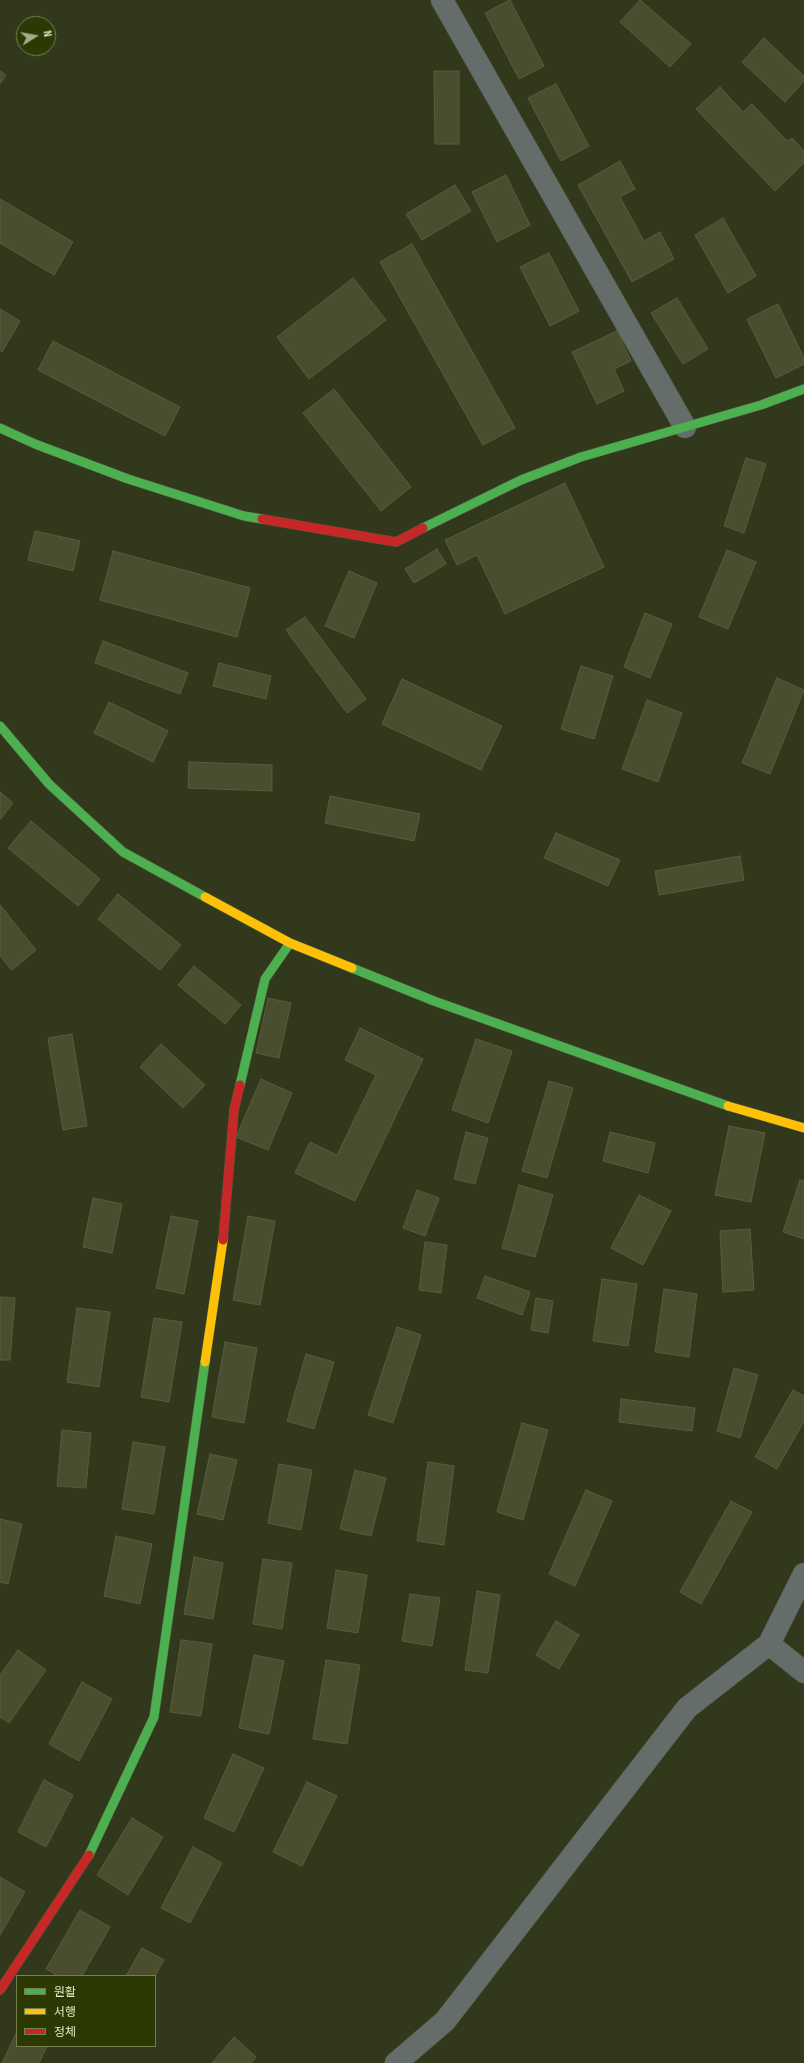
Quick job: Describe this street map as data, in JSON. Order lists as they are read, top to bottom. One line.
{"legend":["원활","서행","정체"],"north":"right"}
